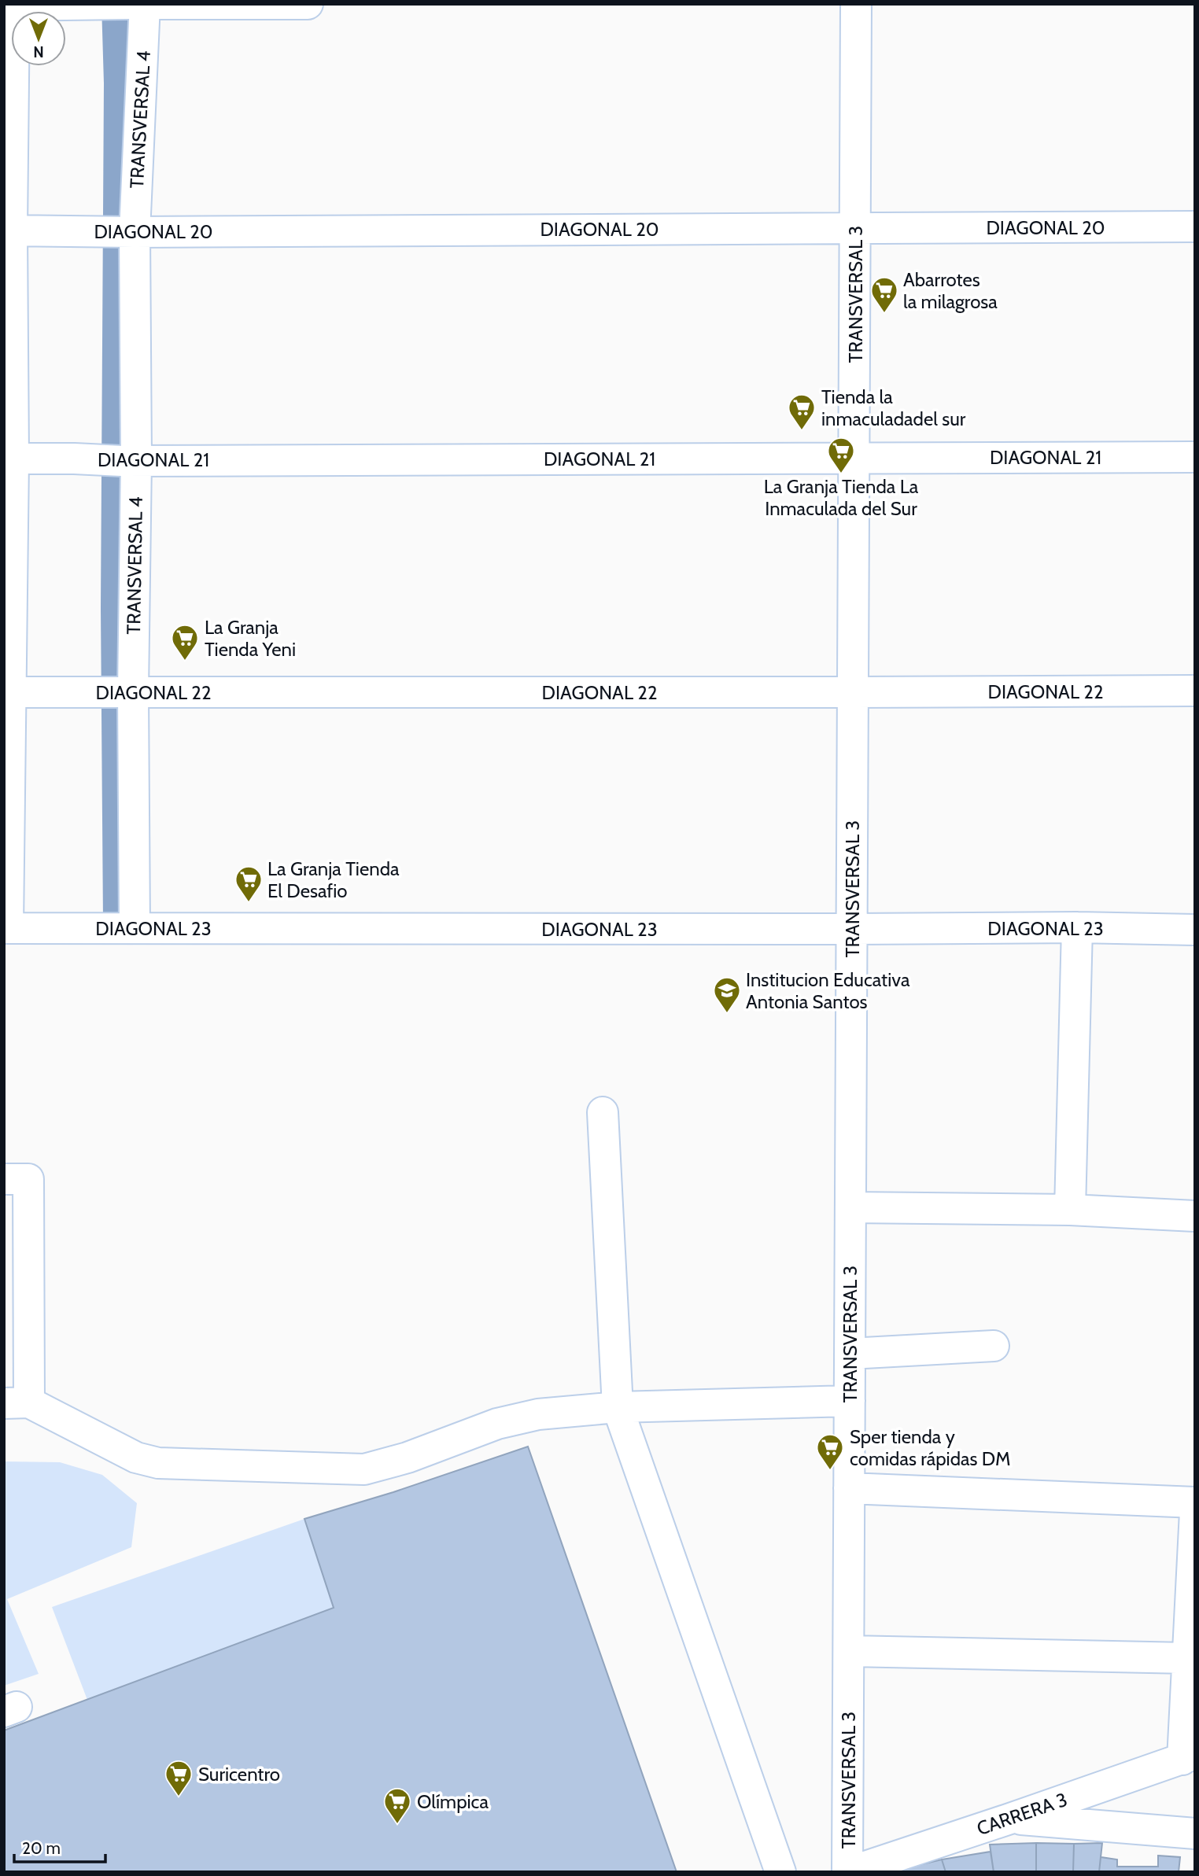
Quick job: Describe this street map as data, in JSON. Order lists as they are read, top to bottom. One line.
{"streets":{"street":["TRANSVERSAL 4","DIAGONAL 20","TRANSVERSAL 3","DIAGONAL 21","DIAGONAL 22","DIAGONAL 23","CARRERA 3"]},"crossings":[["TRANSVERSAL 4","DIAGONAL 20"],["TRANSVERSAL 4","DIAGONAL 21"],["TRANSVERSAL 4","DIAGONAL 22"],["TRANSVERSAL 4","DIAGONAL 23"],["DIAGONAL 20","TRANSVERSAL 3"],["TRANSVERSAL 3","DIAGONAL 21"],["TRANSVERSAL 3","DIAGONAL 22"],["TRANSVERSAL 3","DIAGONAL 23"],["TRANSVERSAL 3","CARRERA 3"]],"places":{"supermarket":["Abarrotes la milagrosa","Tienda la inmaculadadel sur","La Granja Tienda La Inmaculada del Sur","La Granja Tienda Yeni","La Granja Tienda El Desafio","Sper tienda y comidas rápidas DM","Suricentro","Olímpica"],"school or university":["Institucion Educativa Antonia Santos"]},"scale_bar":"20 m","north":"bottom"}
